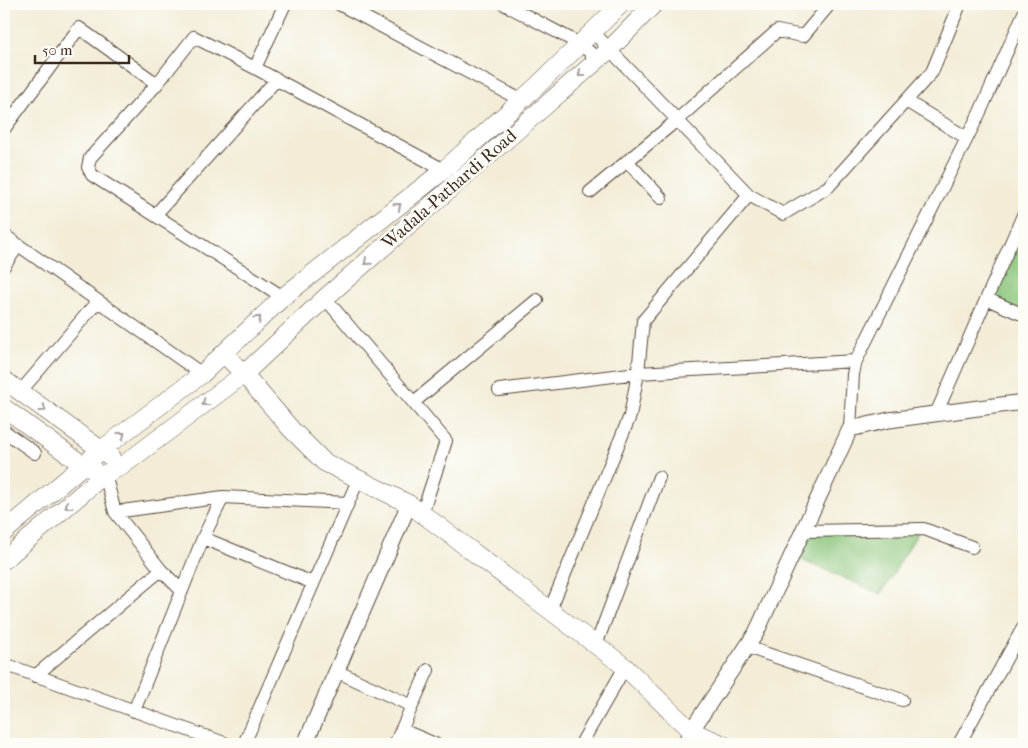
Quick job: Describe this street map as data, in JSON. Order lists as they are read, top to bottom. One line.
{"streets":{"main road":["Wadala-Pathardi Road"]},"scale_bar":"50 m"}
